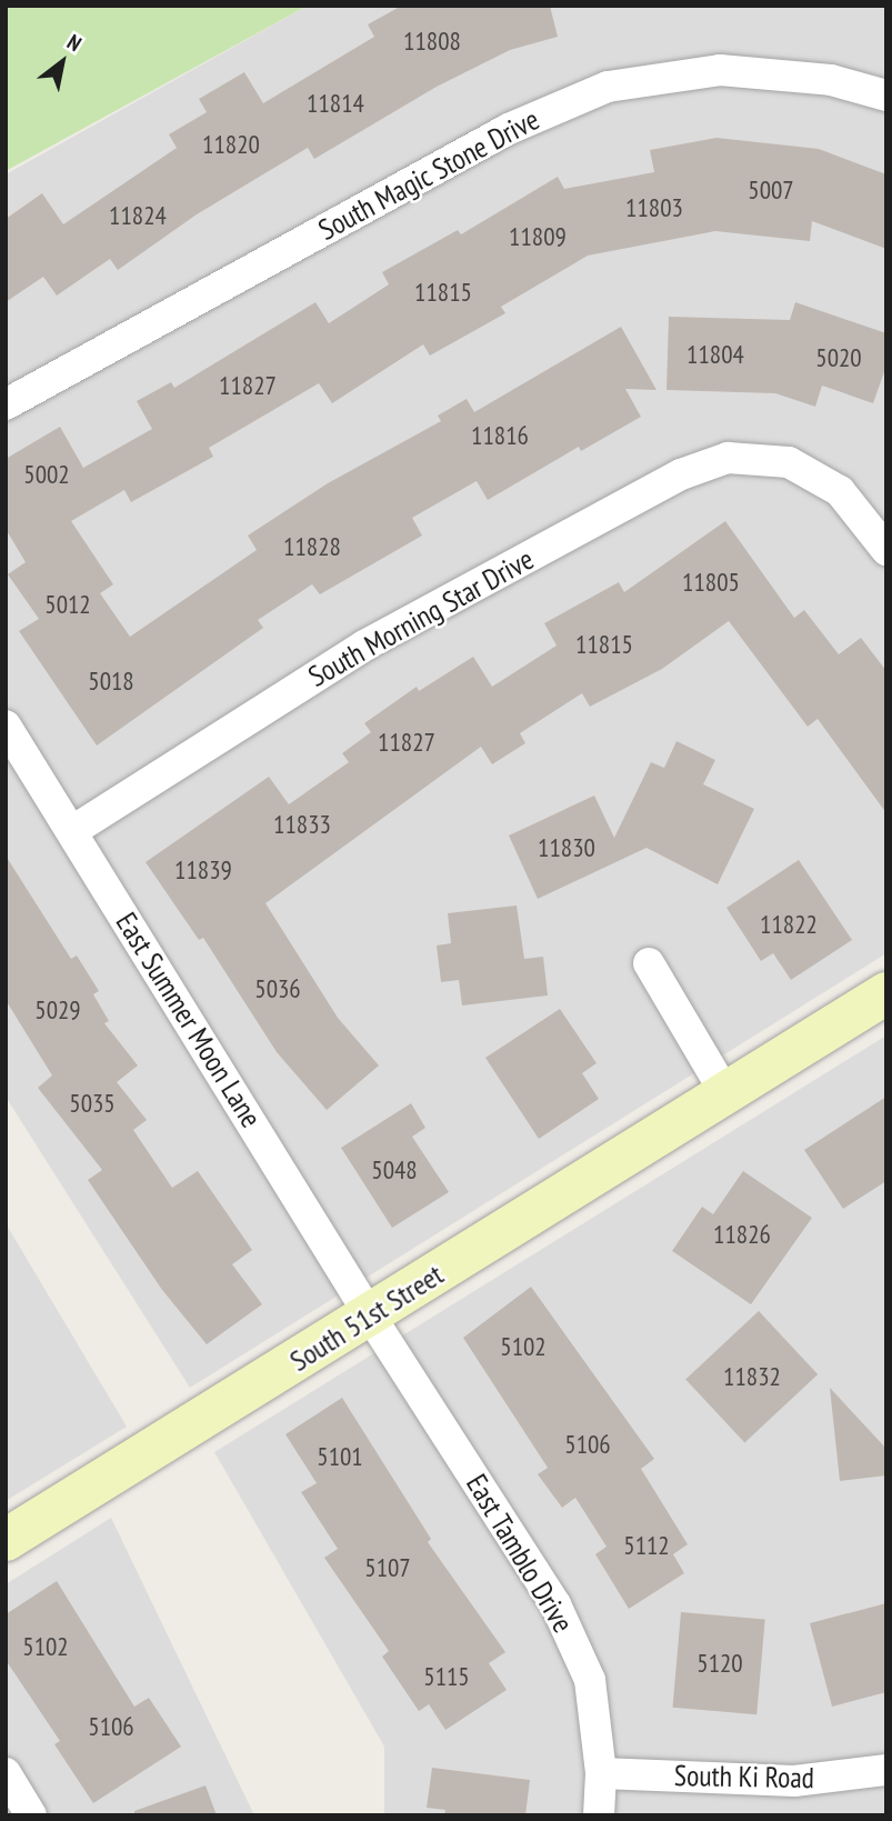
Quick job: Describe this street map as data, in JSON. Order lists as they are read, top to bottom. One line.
{"streets":{"street":["South Magic Stone Drive","South Morning Star Drive","East Summer Moon Lane","South 51st Street","East Tamblo Drive","South Ki Road"]},"crossings":[["South Morning Star Drive","East Summer Moon Lane"],["East Summer Moon Lane","South 51st Street"],["East Summer Moon Lane","East Tamblo Drive"],["South 51st Street","East Tamblo Drive"],["East Tamblo Drive","South Ki Road"]],"house_numbers":["11808","11814","11820","5007","11803","11824","11809","11815","11804","5020","11827","11816","5002","11828","11805","5012","11815","5018","11827","11833","11830","11839","11822","5036","5029","5035","5048","11826","5102","11832","5106","5101","5112","5107","5102","5120","5115","5106"],"north":"top right"}
